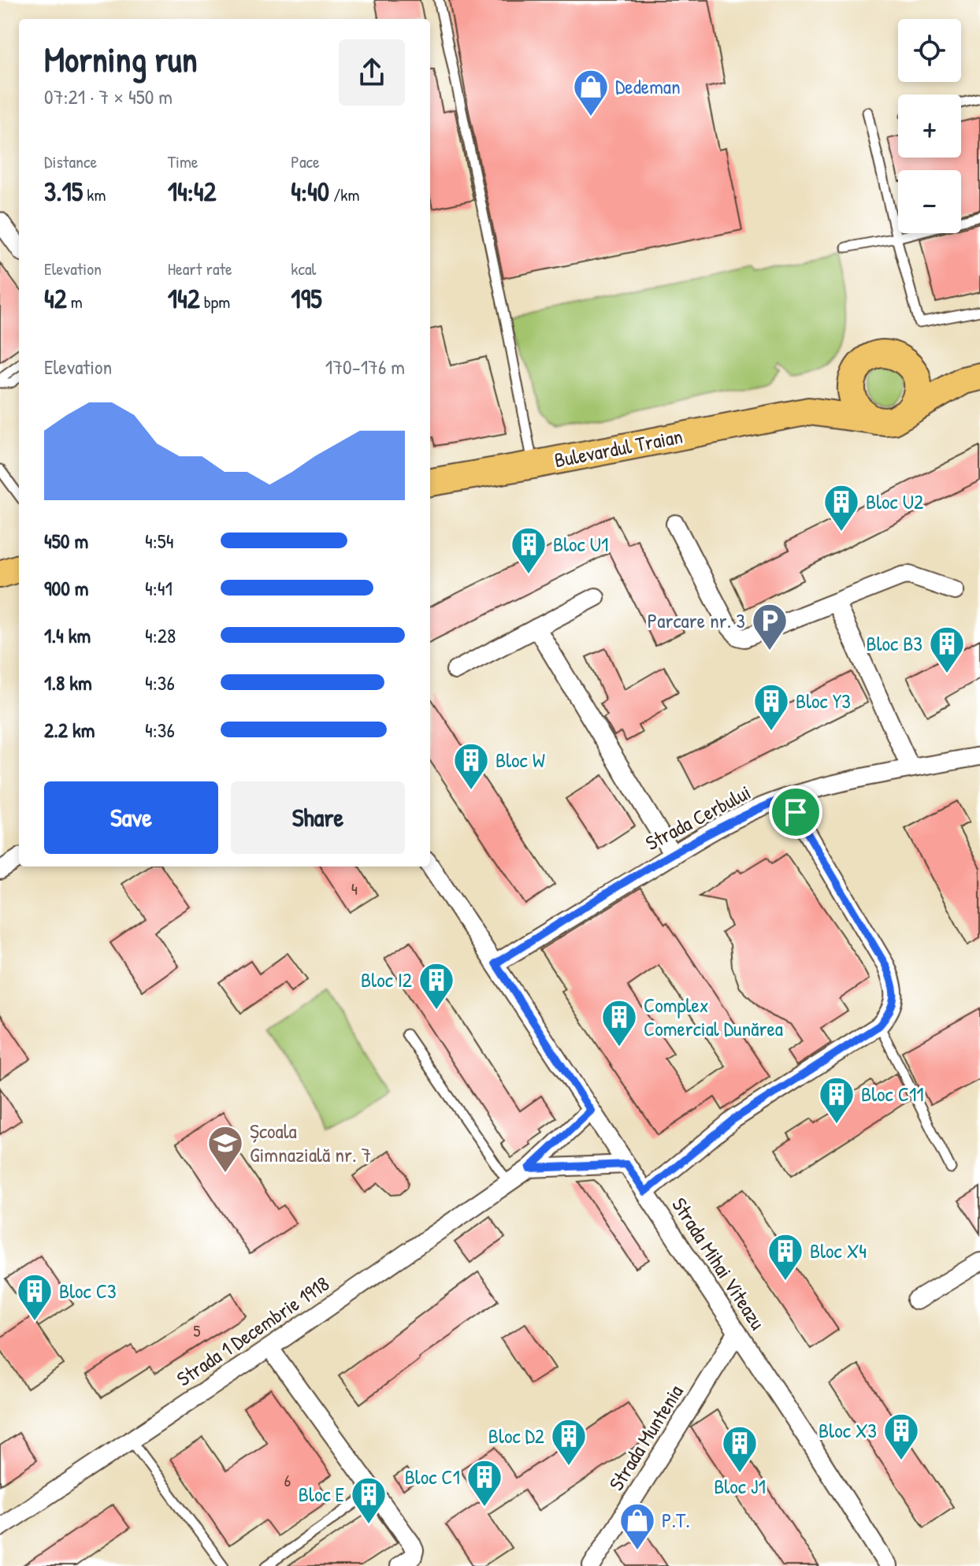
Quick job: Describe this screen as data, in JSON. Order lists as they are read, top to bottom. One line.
{"streets":{"main road":["Bulevardul Traian"],"street":["Strada Cerbului","Strada Mihai Viteazu","Strada 1 Decembrie 1918","Strada Muntenia"]},"crossings":[["Strada Cerbului","Strada Mihai Viteazu"],["Strada Mihai Viteazu","Strada 1 Decembrie 1918"],["Strada Mihai Viteazu","Strada Muntenia"]],"places":{"shop":["Dedeman","P.T."],"building":["Bloc U2","Bloc U1","Bloc B3","Bloc Y3","Bloc W","Bloc I2","Complex Comercial Dunărea","Bloc C11","Bloc X4","Bloc C3","Bloc X3","Bloc D2","Bloc J1","Bloc C1","Bloc E"],"parking":["Parcare nr. 3"],"school or university":["Școala Gimnazială nr. 7"]},"house_numbers":["4","5","6"],"page":{"map_buttons":["+","−"],"heading":["Morning run","07:21 · 7 × 450 m"],"stats":[["Distance","3.15 km"],["Time","14:42"],["Pace","4:40 /km"],["Elevation","42 m"],["Heart rate","142 bpm"],["kcal","195"]],"chart":["Elevation","170–176 m"],"list":[{"name":"450 m","note":"4:54"},{"name":"900 m","note":"4:41"},{"name":"1.4 km","note":"4:28"},{"name":"1.8 km","note":"4:36"},{"name":"2.2 km","note":"4:36"}],"buttons":["Save","Share"]}}
